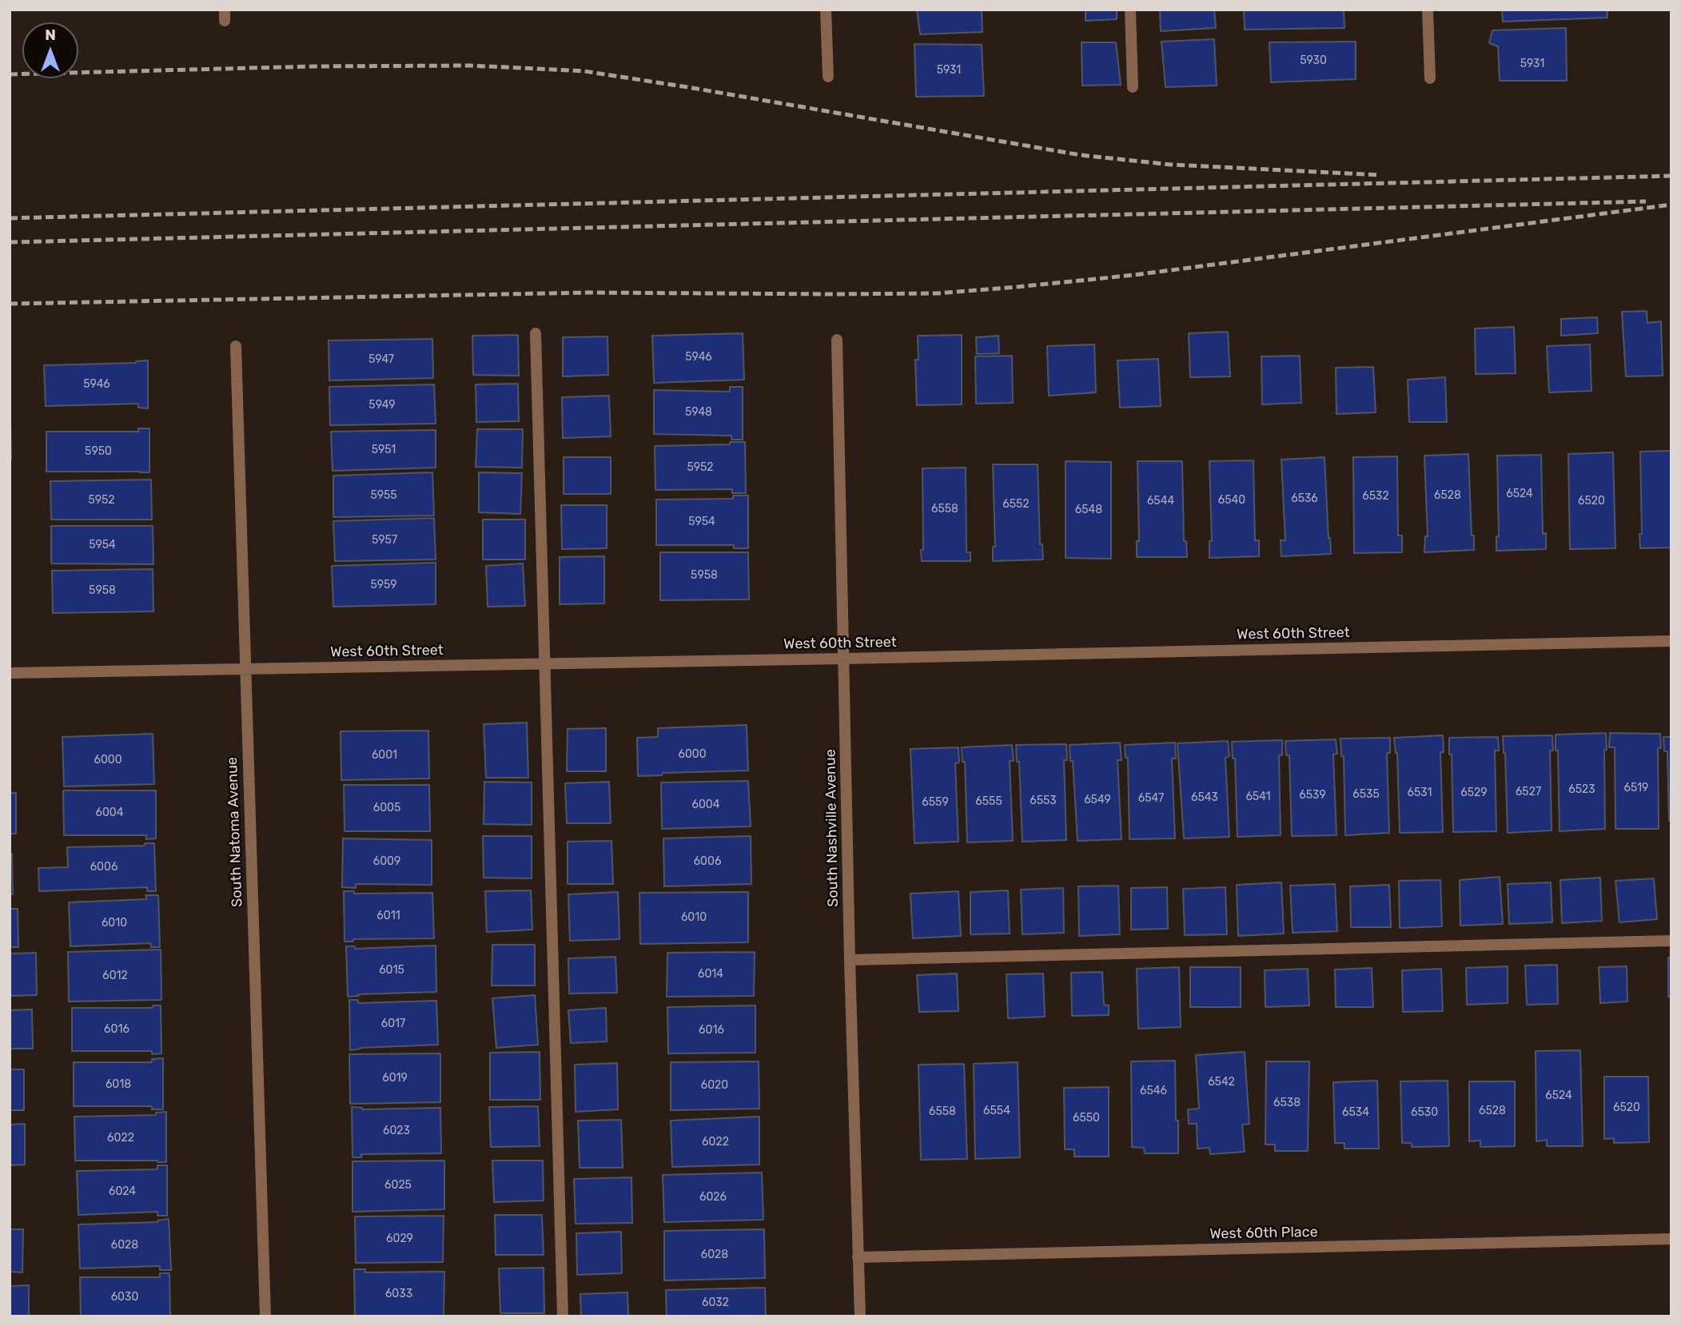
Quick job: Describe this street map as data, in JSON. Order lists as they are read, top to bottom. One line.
{"streets":{"street":["West 60th Street","South Nashville Avenue","South Natoma Avenue","West 60th Place"]},"crossings":[["West 60th Street","South Nashville Avenue"],["West 60th Street","South Natoma Avenue"],["South Nashville Avenue","West 60th Place"]],"house_numbers":["5930","5931","5931","5946","5947","5946","5949","5948","5951","5950","5952","6524","5955","6528","6532","6536","5952","6540","6544","6520","6552","6558","6548","5954","5957","5954","5958","5959","5958","6000","6001","6000","6519","6523","6527","6531","6529","6535","6539","6541","6543","6547","6549","6553","6555","6559","6004","6005","6004","6009","6006","6006","6011","6010","6010","6015","6014","6012","6017","6016","6016","6019","6542","6018","6020","6546","6524","6538","6520","6554","6528","6558","6534","6530","6550","6023","6022","6022","6025","6024","6026","6029","6028","6028","6033","6030","6032"],"north":"top"}
